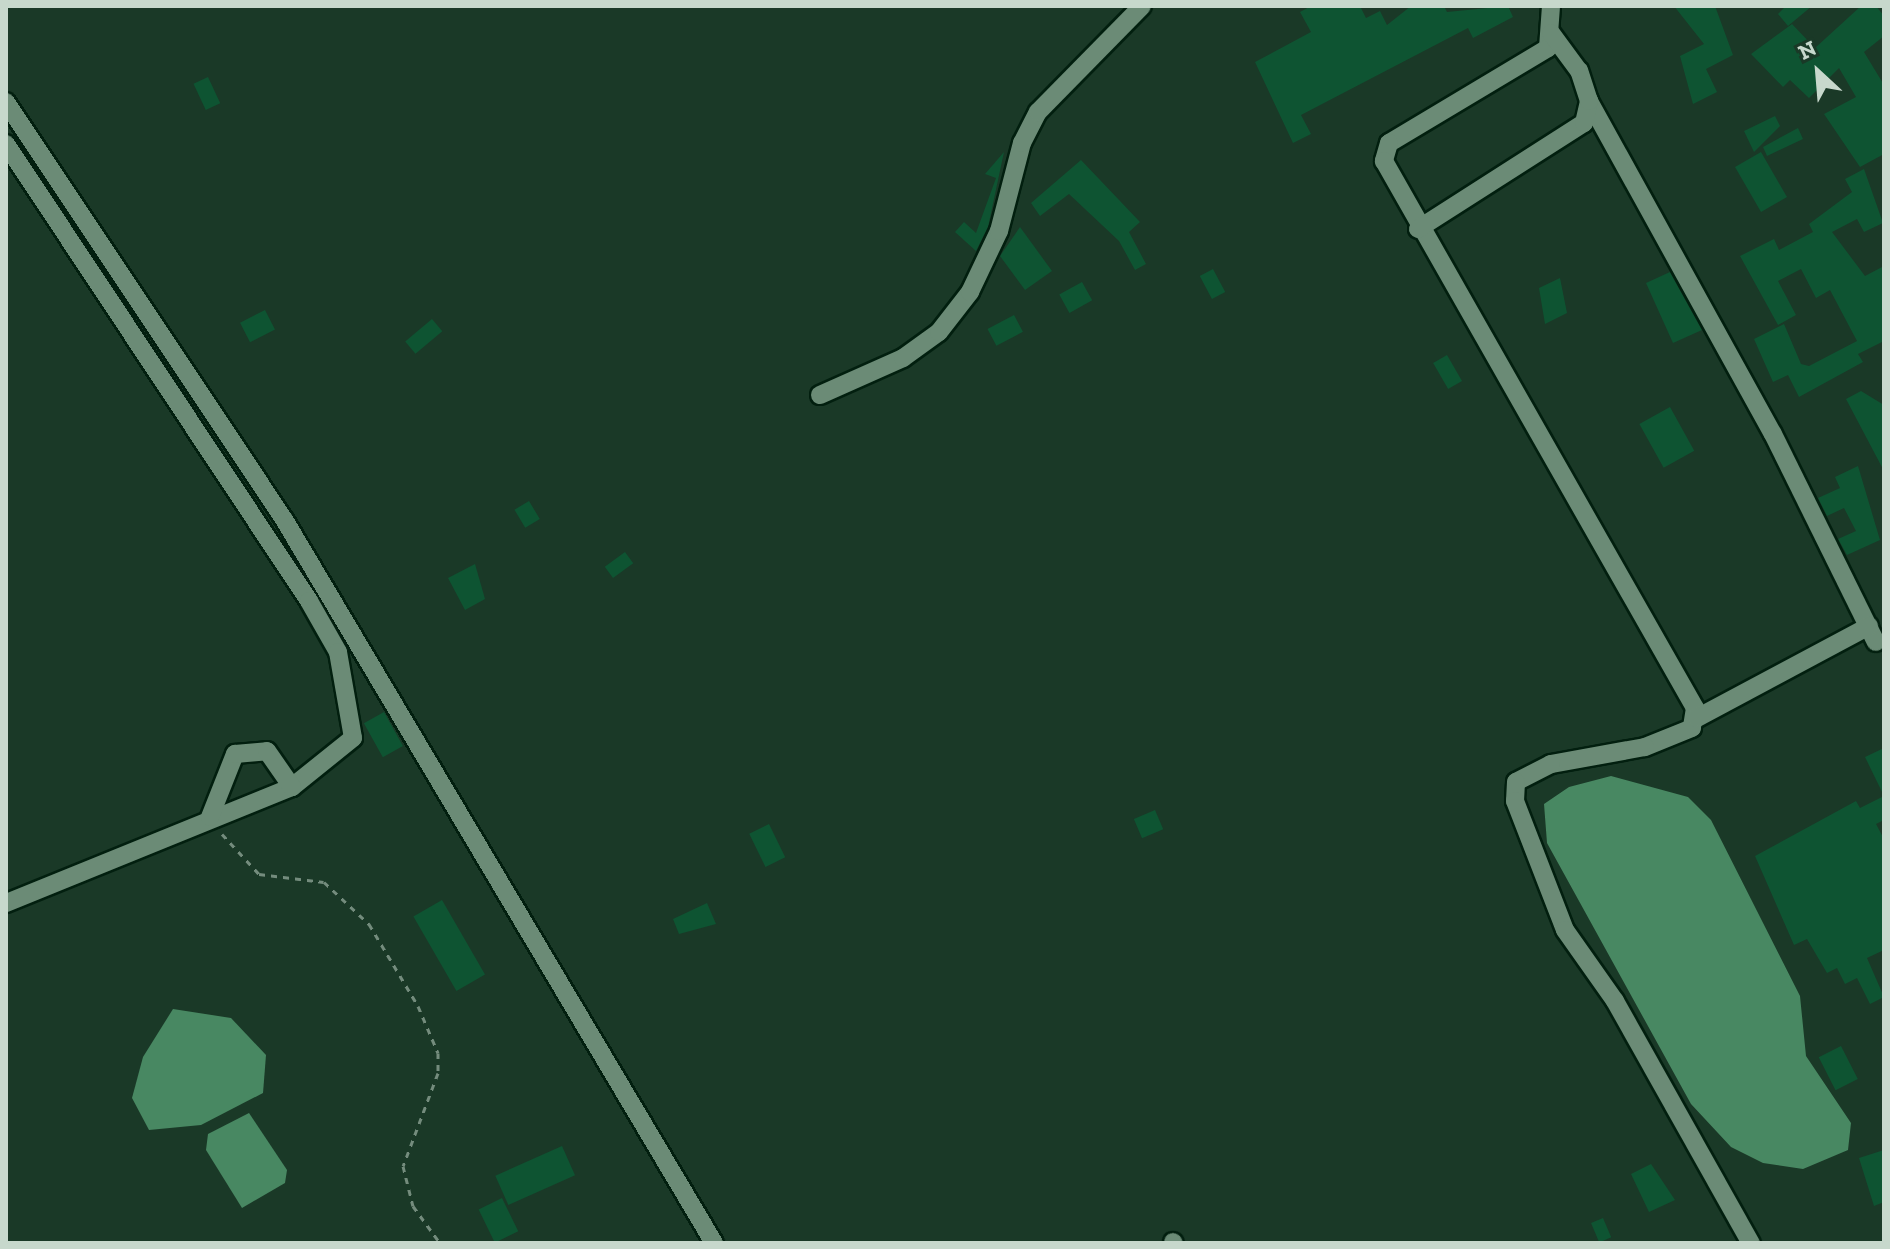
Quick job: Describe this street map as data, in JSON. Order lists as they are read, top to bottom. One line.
{"north":"top left"}
